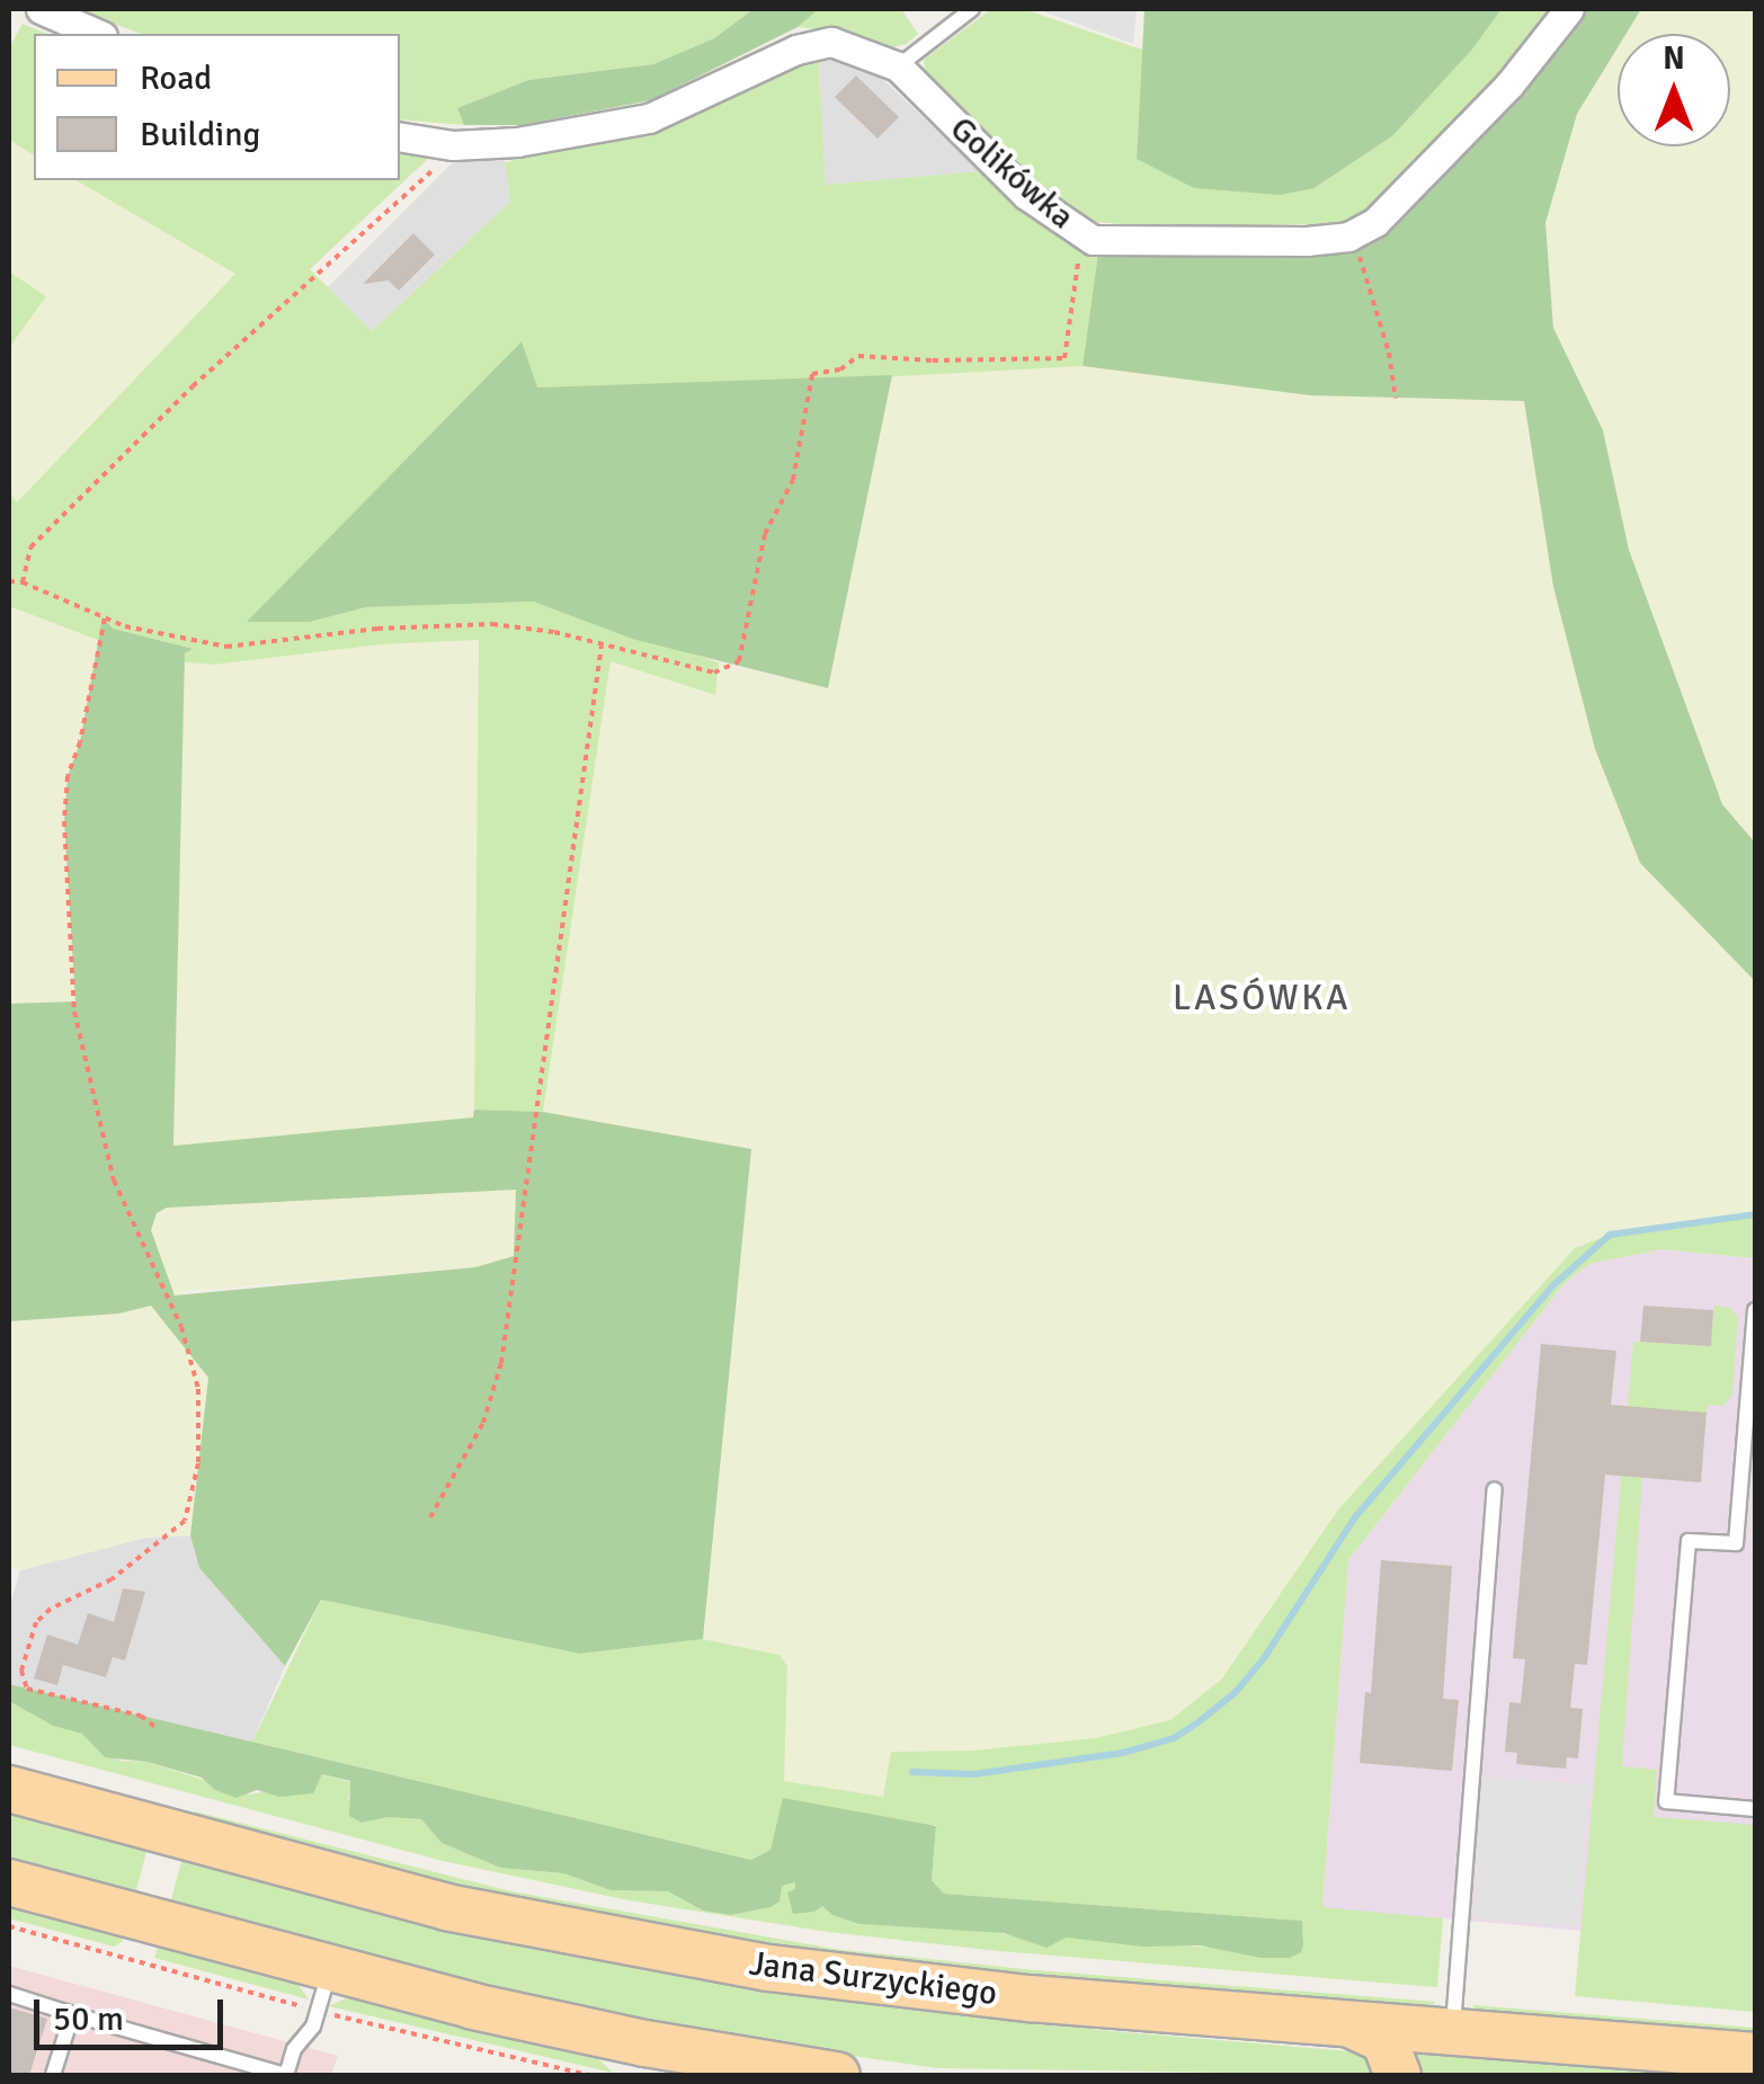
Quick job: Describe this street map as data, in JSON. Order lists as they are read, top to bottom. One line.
{"streets":{"main road":["Jana Surzyckiego"],"street":["Golikówka"]},"districts":["LASÓWKA"],"legend":["Road","Building"],"scale_bar":"50 m","north":"top"}
